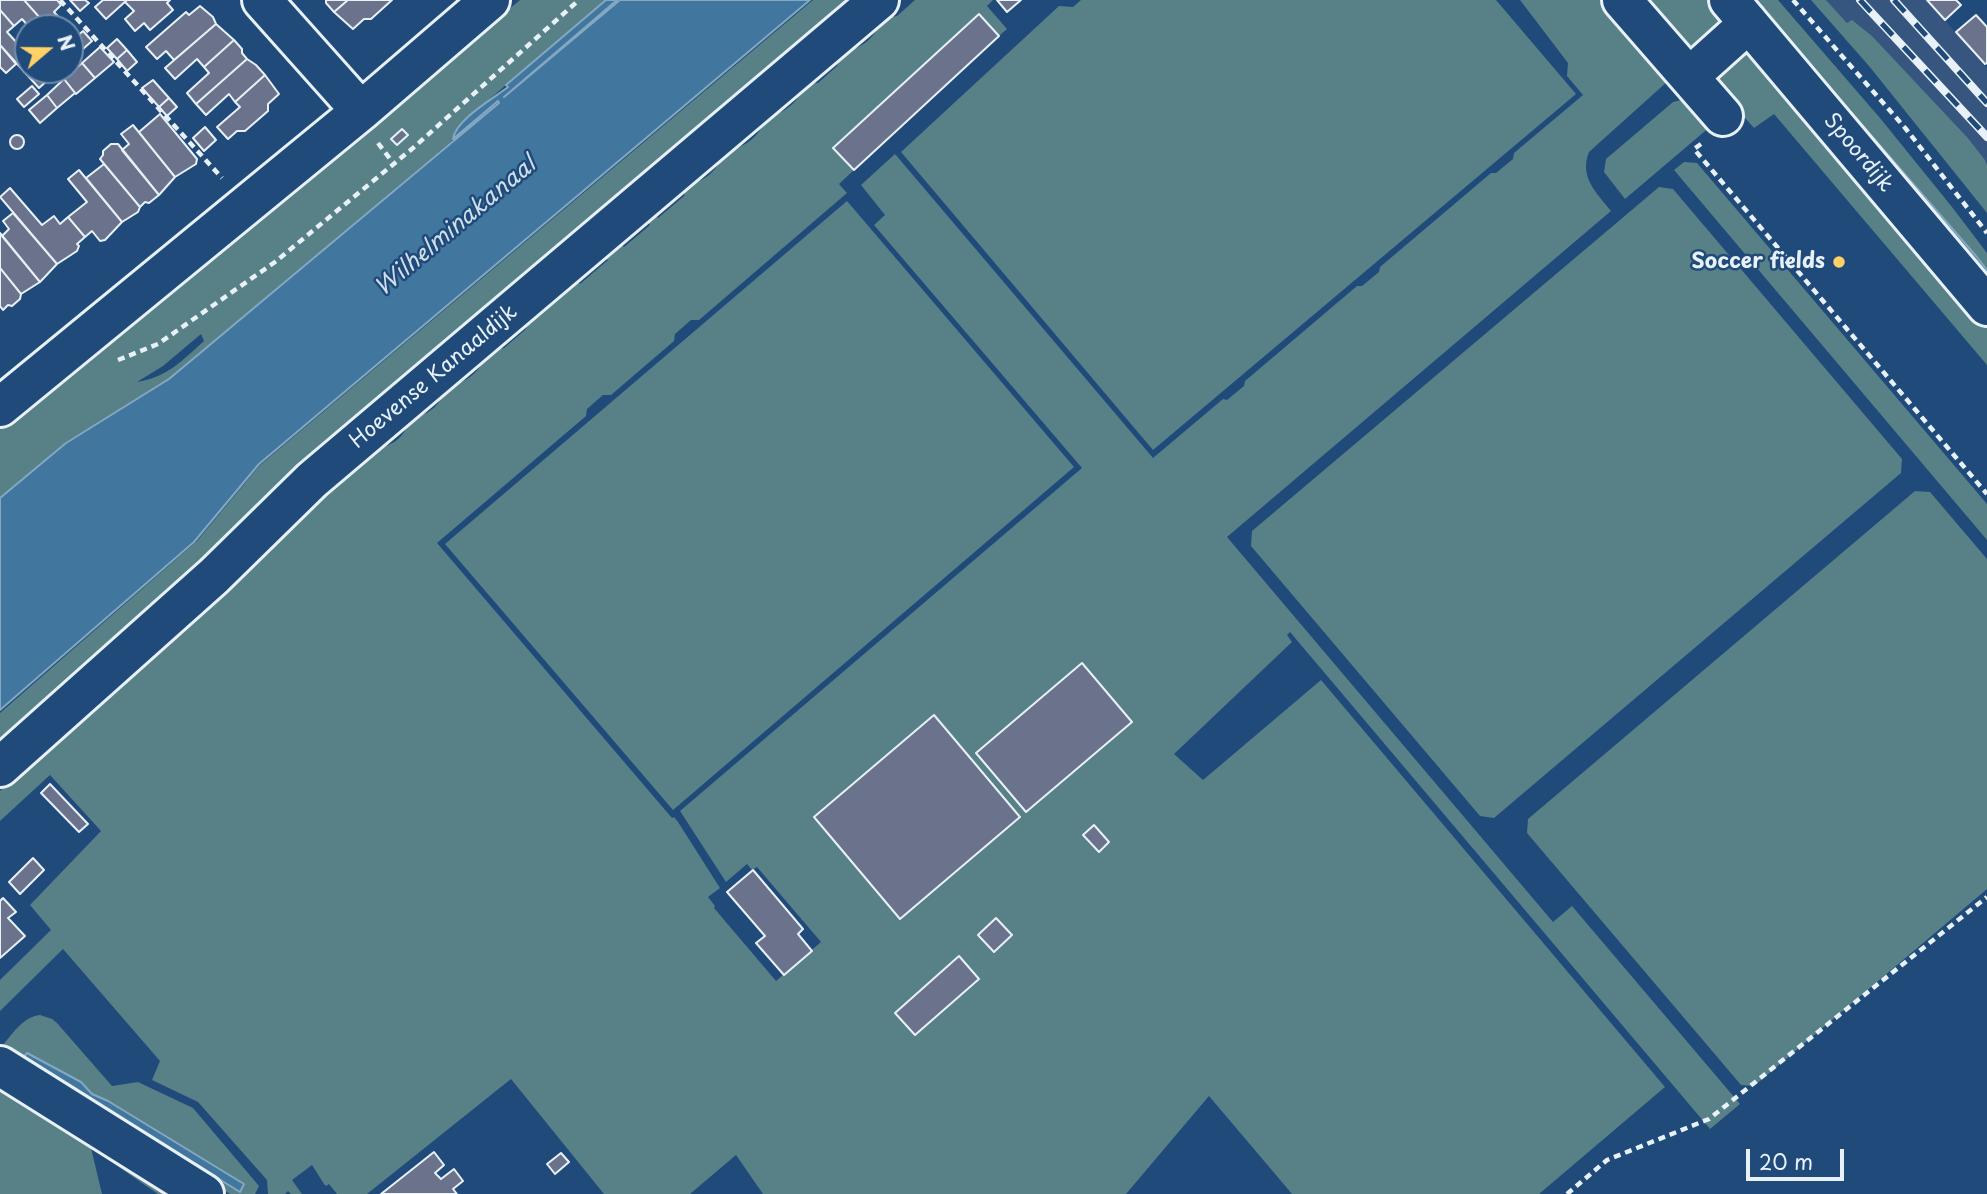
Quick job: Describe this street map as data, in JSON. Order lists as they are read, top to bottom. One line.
{"streets":{"street":["Spoordijk","Hoevense Kanaaldijk"]},"water":["Wilhelminakanaal"],"places":["Soccer fields"],"scale_bar":"20 m","north":"right"}
